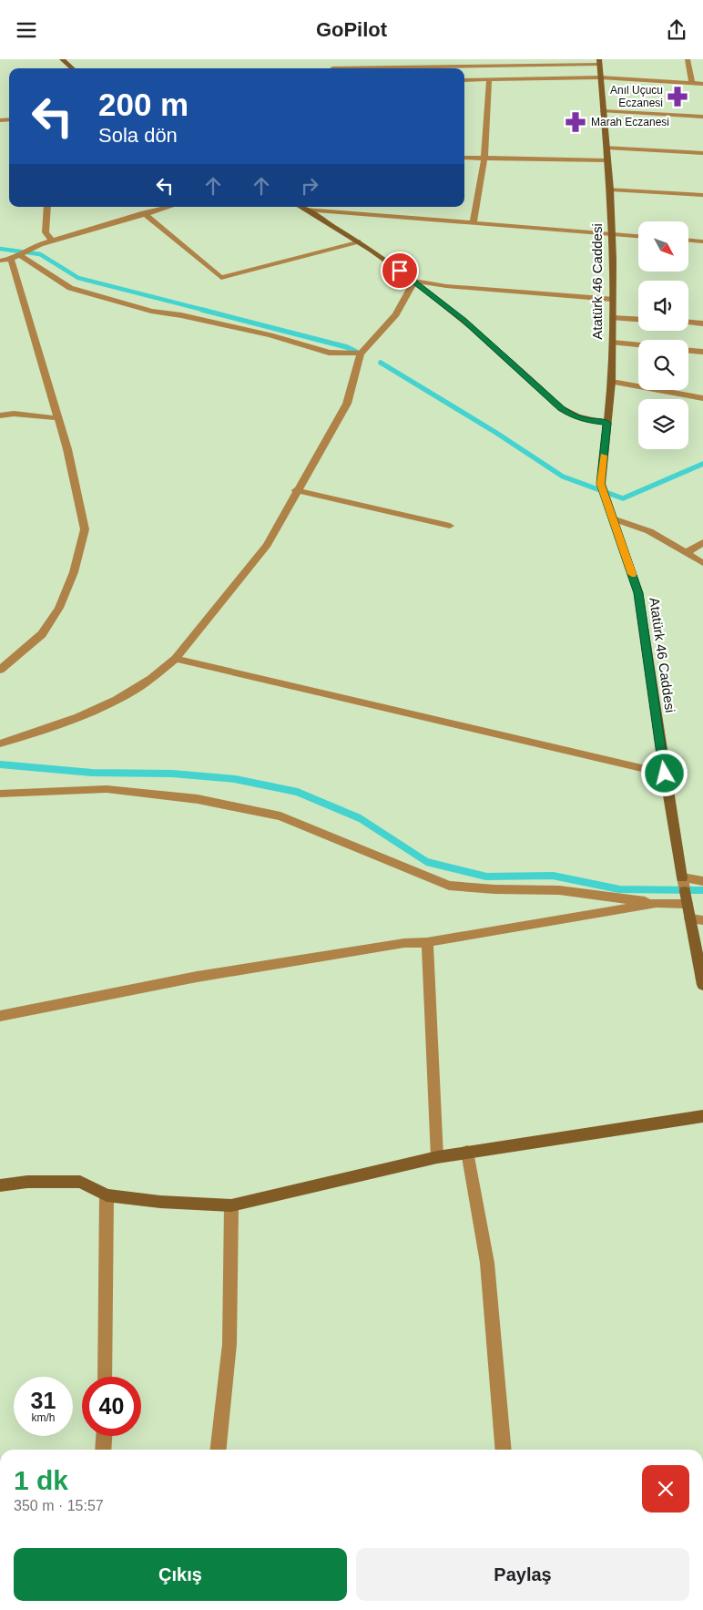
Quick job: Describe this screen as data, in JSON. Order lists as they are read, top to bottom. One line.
{"streets":{"street":["Atatürk 46 Caddesi"]},"places":{"pharmacy":["Anıl Uçucu Eczanesi","Marah Eczanesi"]},"north":"bottom right","page":{"header":"GoPilot","turn":["200 m","Sola dön"],"speed":"31 km/h","limit":"40","heading":["1 dk","350 m · 15:57"],"buttons":["Çıkış","Paylaş"]}}
